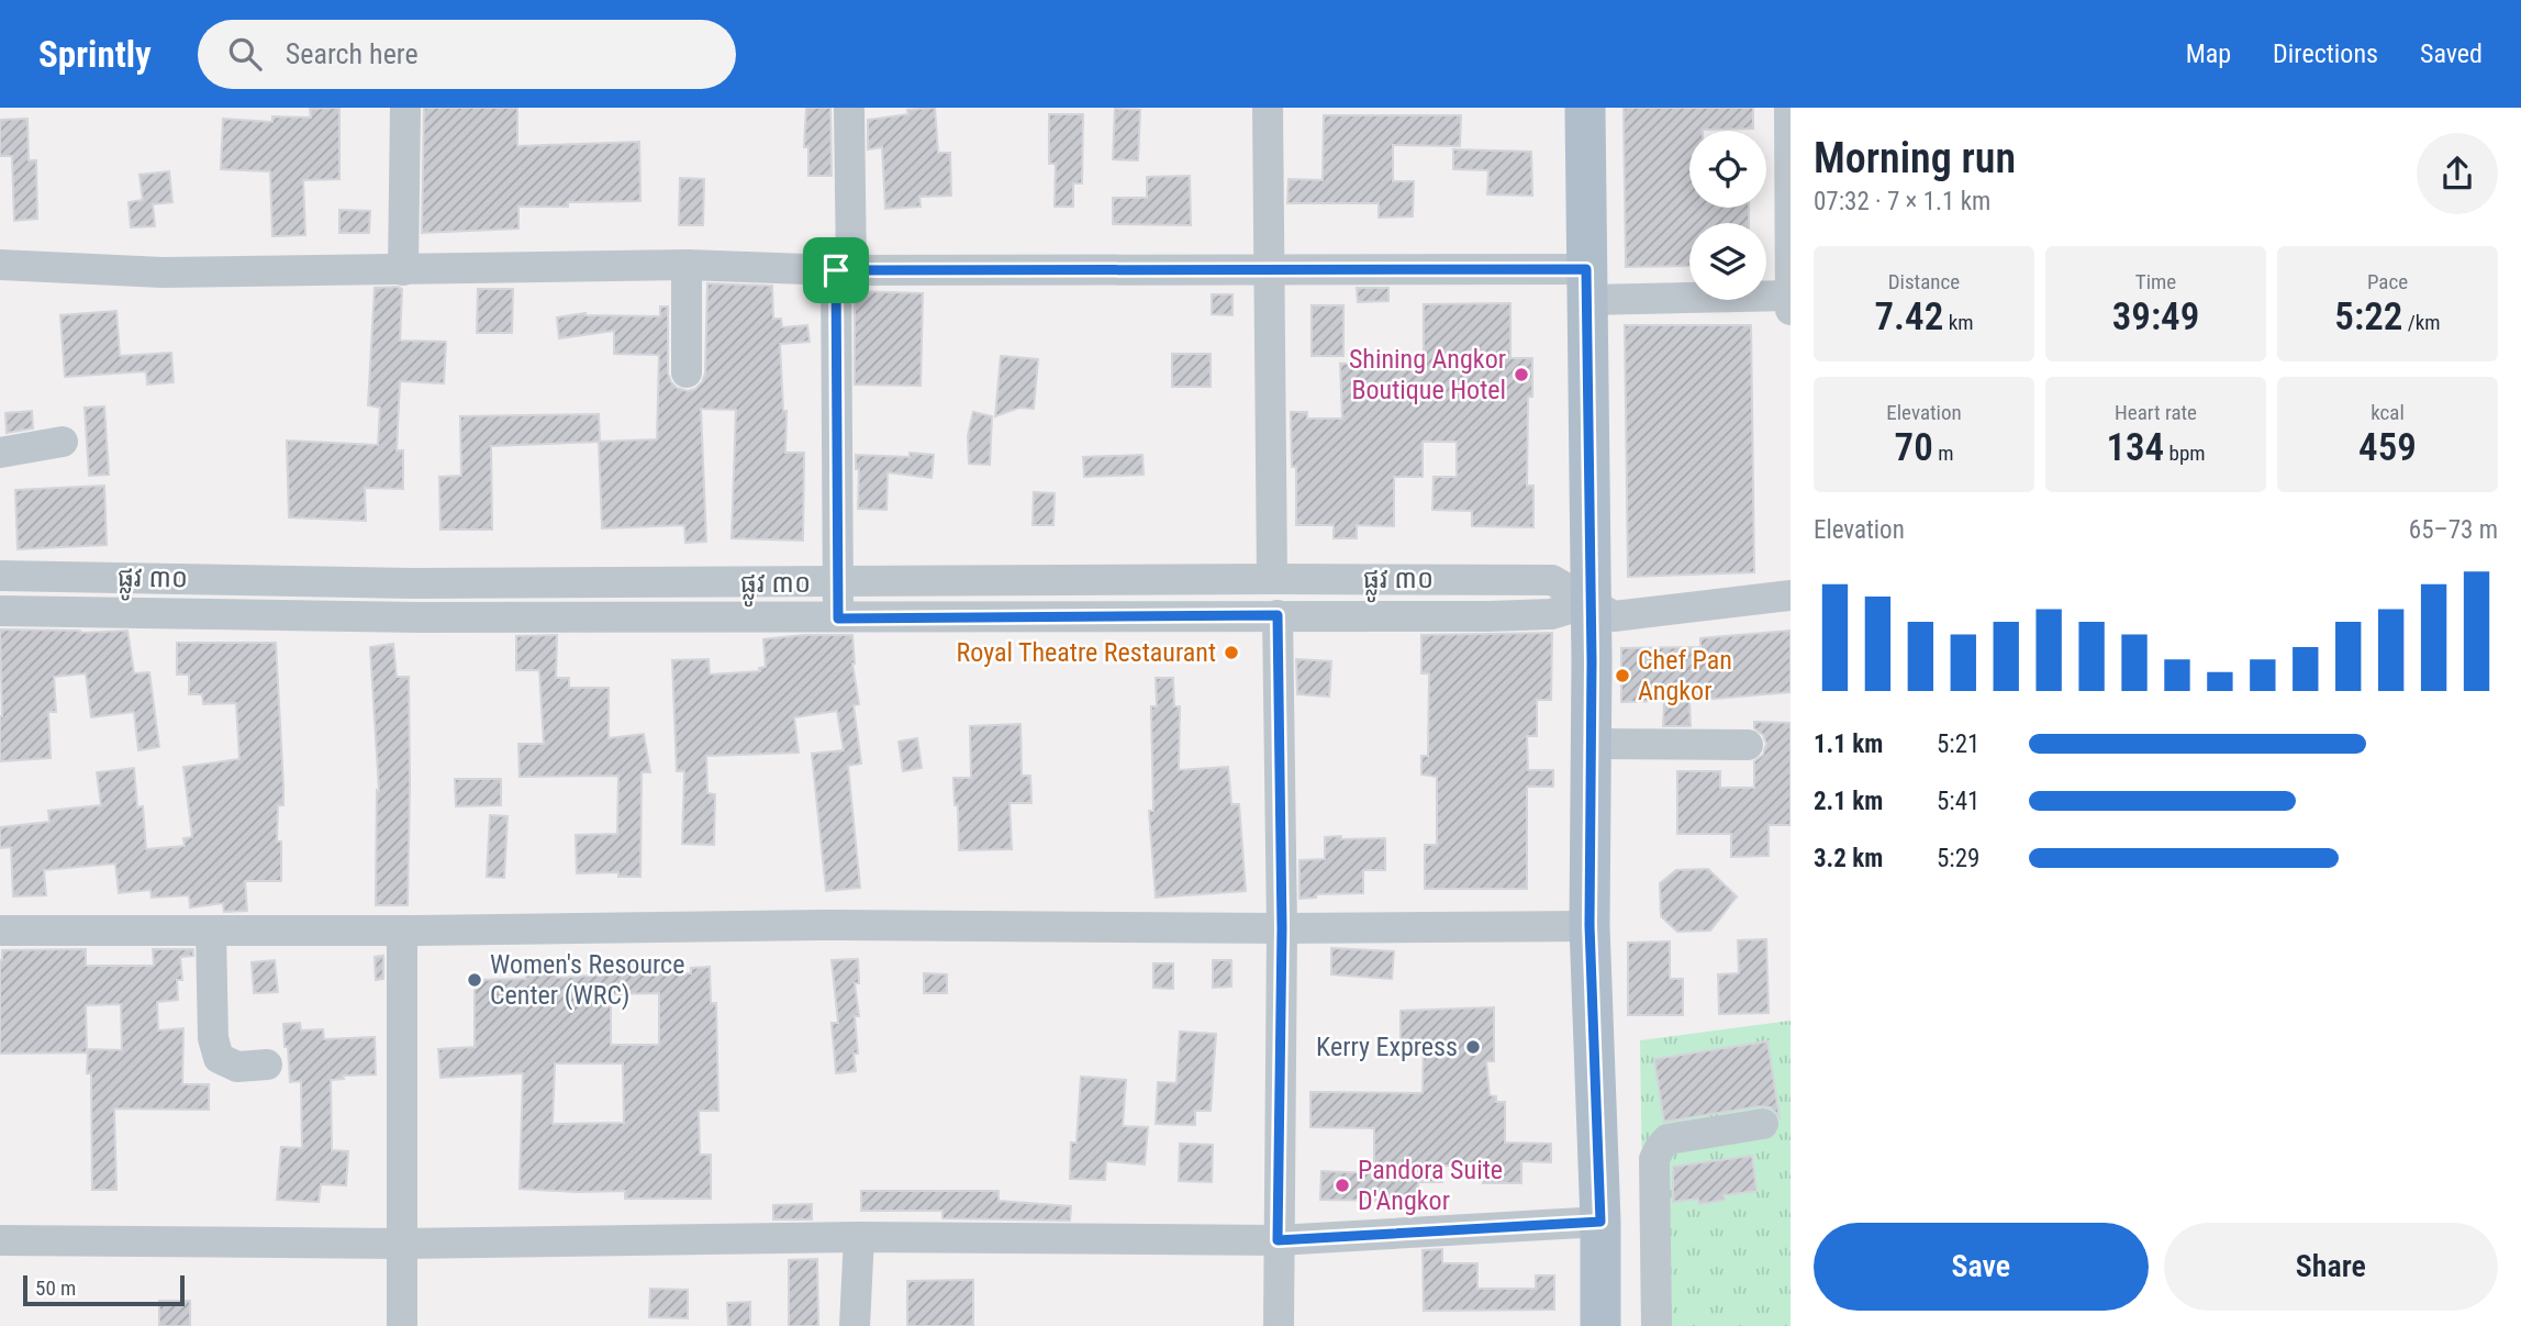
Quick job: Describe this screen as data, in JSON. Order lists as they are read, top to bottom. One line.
{"streets":{"street":["ផ្លូវ ៣០"]},"places":["Shining Angkor Boutique Hotel","Royal Theatre Restaurant","Chef Pan Angkor","Women's Resource Center (WRC)","Kerry Express","Pandora Suite D'Angkor"],"scale_bar":"50 m","page":{"header":"Sprintly","search":"Search here","nav":["Map","Directions","Saved"],"heading":["Morning run","07:32 · 7 × 1.1 km"],"stats":[["Distance","7.42 km"],["Time","39:49"],["Pace","5:22 /km"],["Elevation","70 m"],["Heart rate","134 bpm"],["kcal","459"]],"chart":["Elevation","65–73 m"],"list":[{"name":"1.1 km","note":"5:21"},{"name":"2.1 km","note":"5:41"},{"name":"3.2 km","note":"5:29"}],"buttons":["Save","Share"],"scale":"50 m"}}
